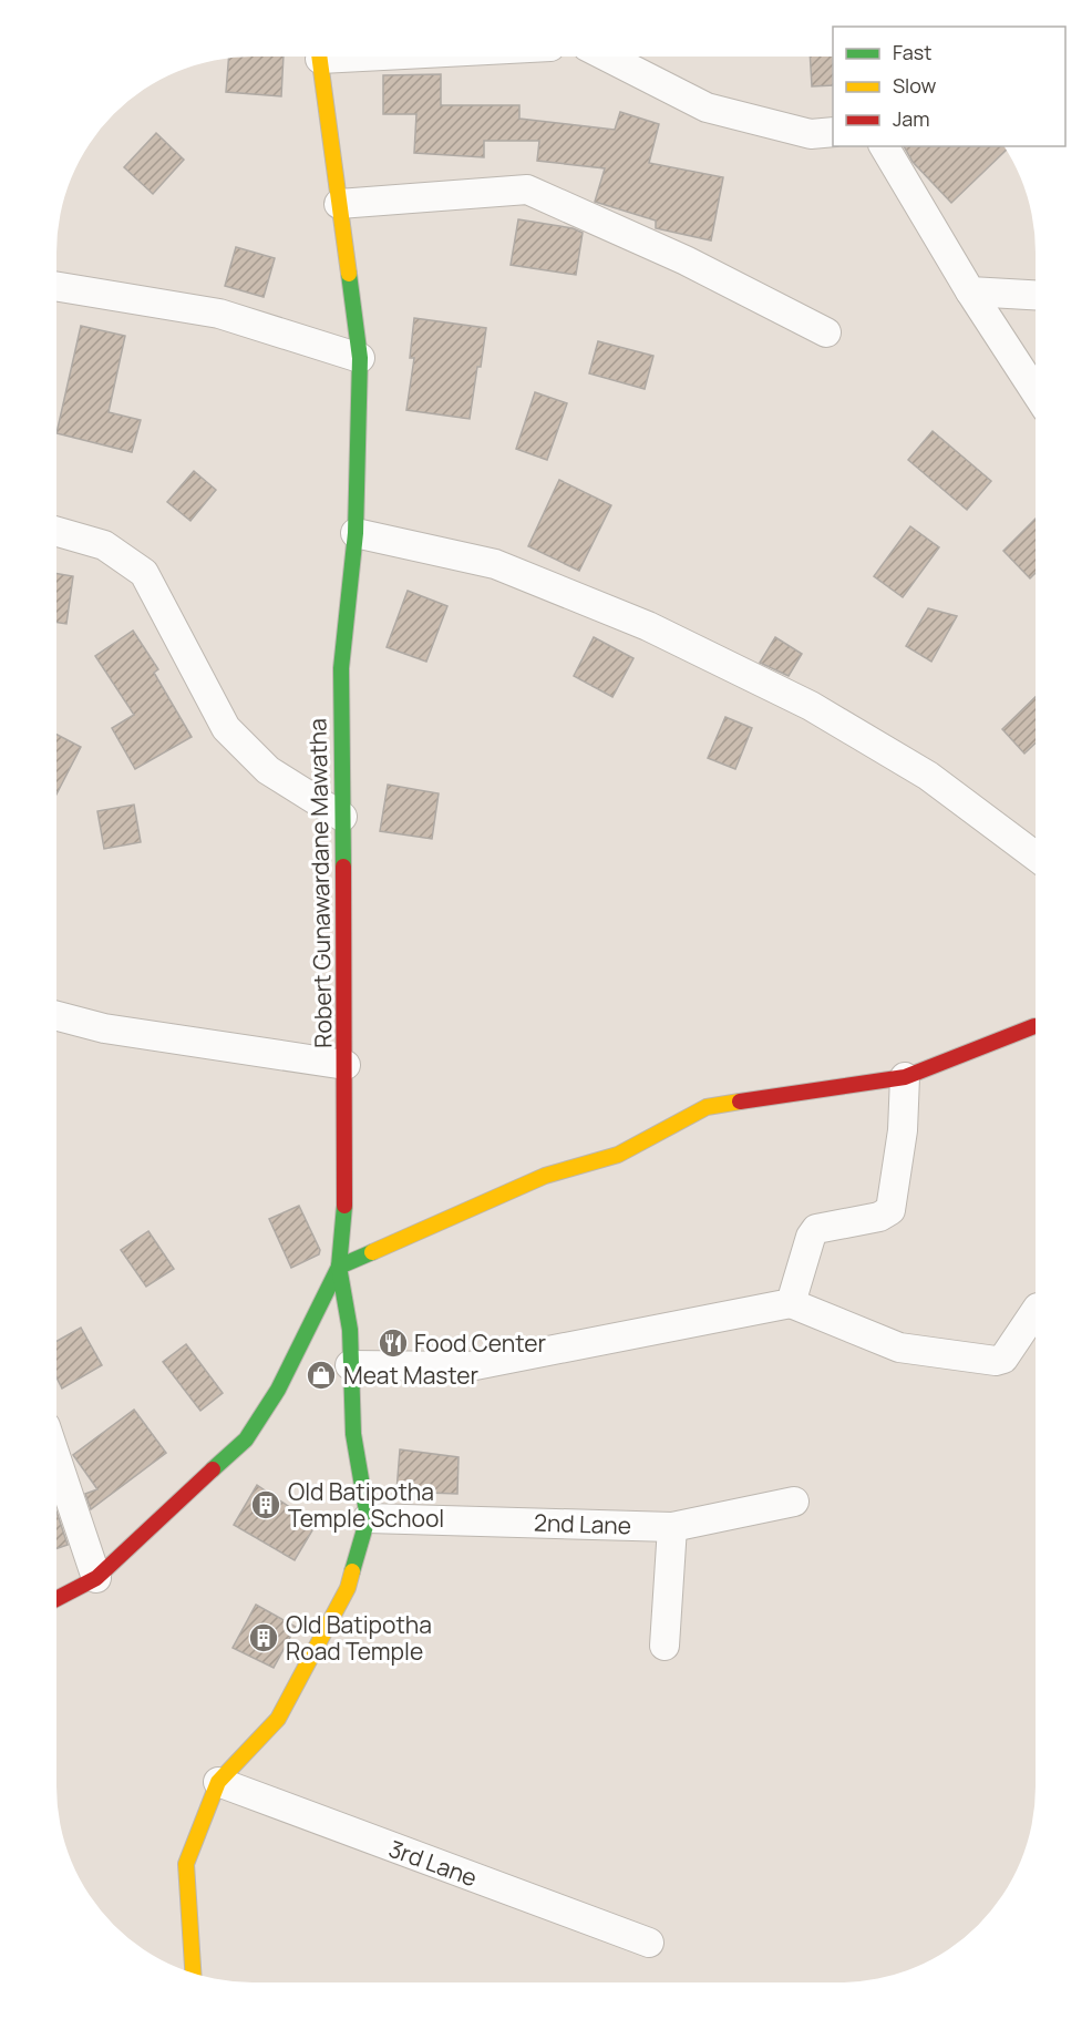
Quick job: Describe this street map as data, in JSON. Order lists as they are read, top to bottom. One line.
{"streets":{"street":["Robert Gunawardane Mawatha","2nd Lane","3rd Lane"]},"places":{"restaurant":["Food Center"],"shop":["Meat Master"],"building":["Old Batipotha Temple School","Old Batipotha Road Temple"]},"legend":["Fast","Slow","Jam"]}
